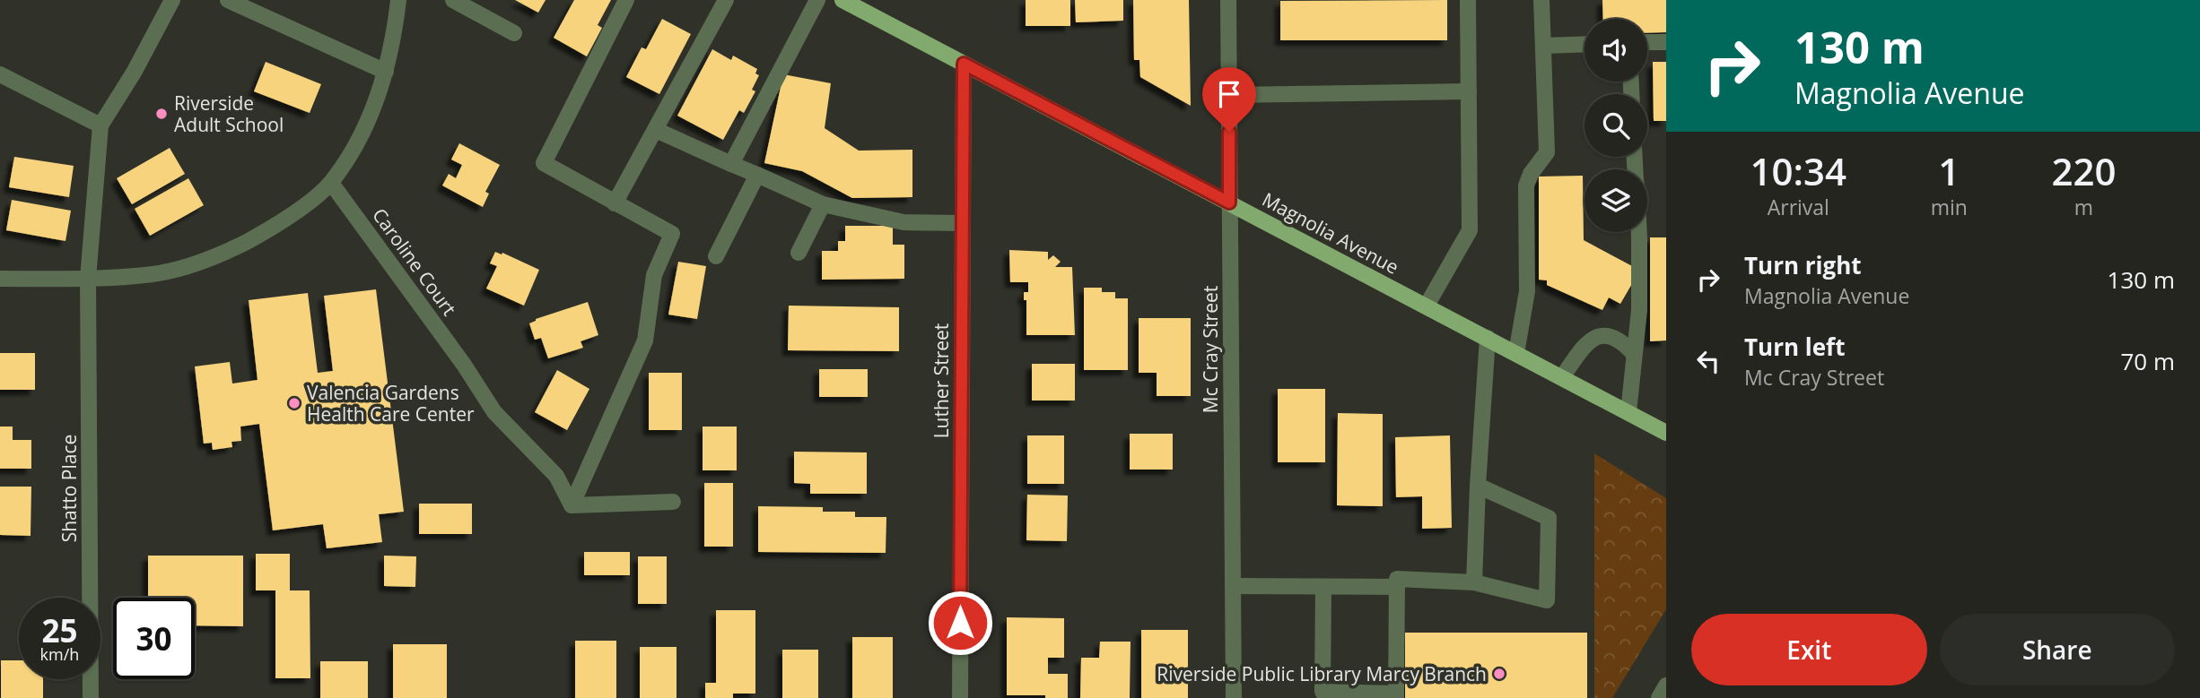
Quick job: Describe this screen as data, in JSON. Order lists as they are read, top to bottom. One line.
{"streets":{"main road":["Magnolia Avenue"],"street":["Caroline Court","Mc Cray Street","Luther Street","Shatto Place"]},"crossings":[["Magnolia Avenue","Mc Cray Street"],["Magnolia Avenue","Luther Street"]],"places":["Riverside Adult School","Valencia Gardens Health Care Center","Riverside Public Library Marcy Branch"],"page":{"turn":["130 m","Magnolia Avenue"],"eta":["10:34","Arrival","1","min","220","m"],"list":[{"name":"Turn right","note":"Magnolia Avenue","value":"130 m"},{"name":"Turn left","note":"Mc Cray Street","value":"70 m"}],"speed":"25 km/h","limit":"30","buttons":["Exit","Share"]}}
